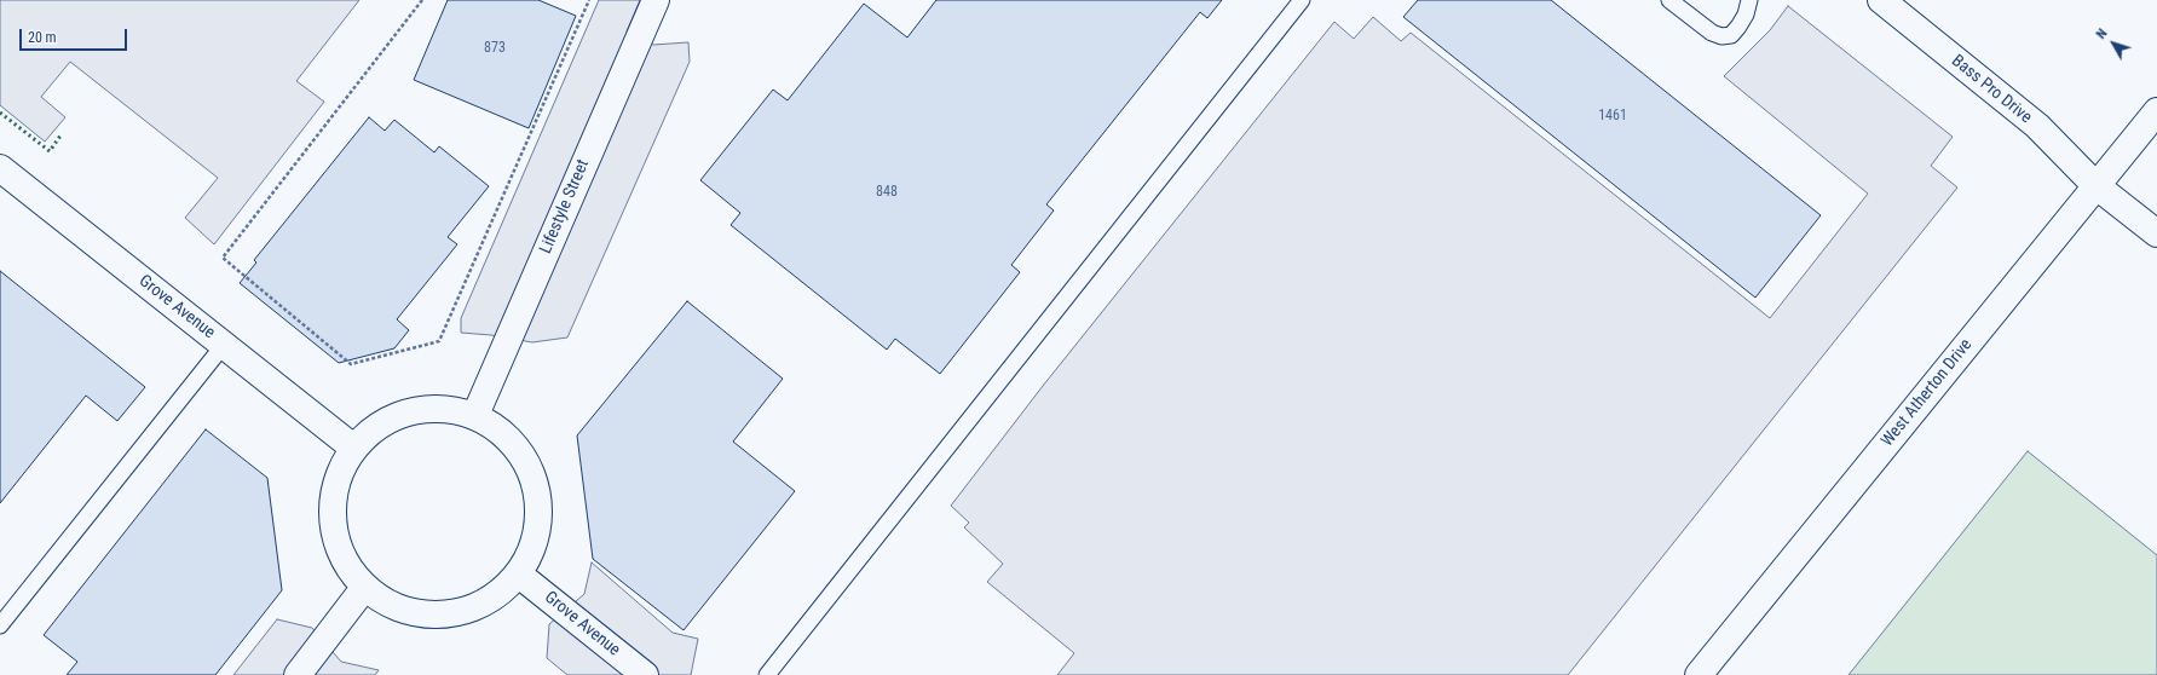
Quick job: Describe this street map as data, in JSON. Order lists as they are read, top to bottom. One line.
{"streets":{"street":["Bass Pro Drive","Lifestyle Street","Grove Avenue","West Atherton Drive"]},"crossings":[["Bass Pro Drive","West Atherton Drive"]],"house_numbers":["873","1461","848"],"scale_bar":"20 m","north":"top left"}
